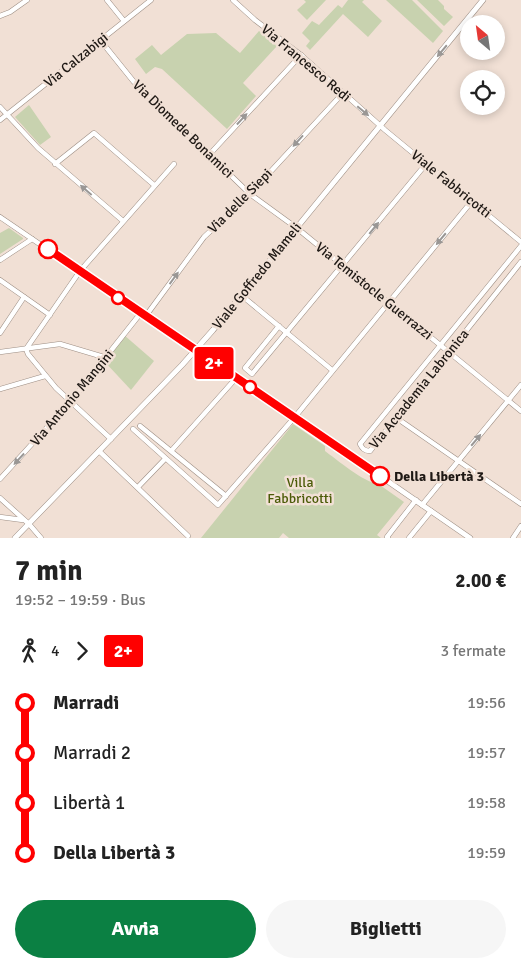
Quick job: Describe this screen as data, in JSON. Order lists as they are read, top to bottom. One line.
{"streets":{"street":["Via Calzabigi","Via Francesco Redi","Via Diomede Bonamici","Viale Fabbricotti","Via delle Siepi","Viale Goffredo Mameli","Via Temistocle Guerrazzi","Via Accademia Labronica","Via Antonio Mangini"]},"crossings":[["Via Calzabigi","Via Diomede Bonamici"],["Via Francesco Redi","Viale Fabbricotti"],["Via Francesco Redi","Via delle Siepi"],["Via Francesco Redi","Viale Goffredo Mameli"],["Via Diomede Bonamici","Via delle Siepi"],["Via Diomede Bonamici","Viale Goffredo Mameli"],["Via Diomede Bonamici","Via Temistocle Guerrazzi"],["Viale Fabbricotti","Viale Goffredo Mameli"],["Via delle Siepi","Via Antonio Mangini"],["Viale Goffredo Mameli","Via Temistocle Guerrazzi"],["Via Temistocle Guerrazzi","Via Accademia Labronica"]],"one_way":["Via Antonio Mangini"],"parks":["Villa Fabbricotti"],"places":["Della Libertà 3"],"lines":["bus line 2+"],"north":"top left","page":{"on_map":"2+","heading":["7 min","19:52 – 19:59 · Bus","2.00 €"],"legs":["4","2+","3 fermate"],"list":[{"name":"Marradi","value":"19:56"},{"name":"Marradi 2","value":"19:57"},{"name":"Libertà 1","value":"19:58"},{"name":"Della Libertà 3","value":"19:59"}],"buttons":["Avvia","Biglietti"]}}
